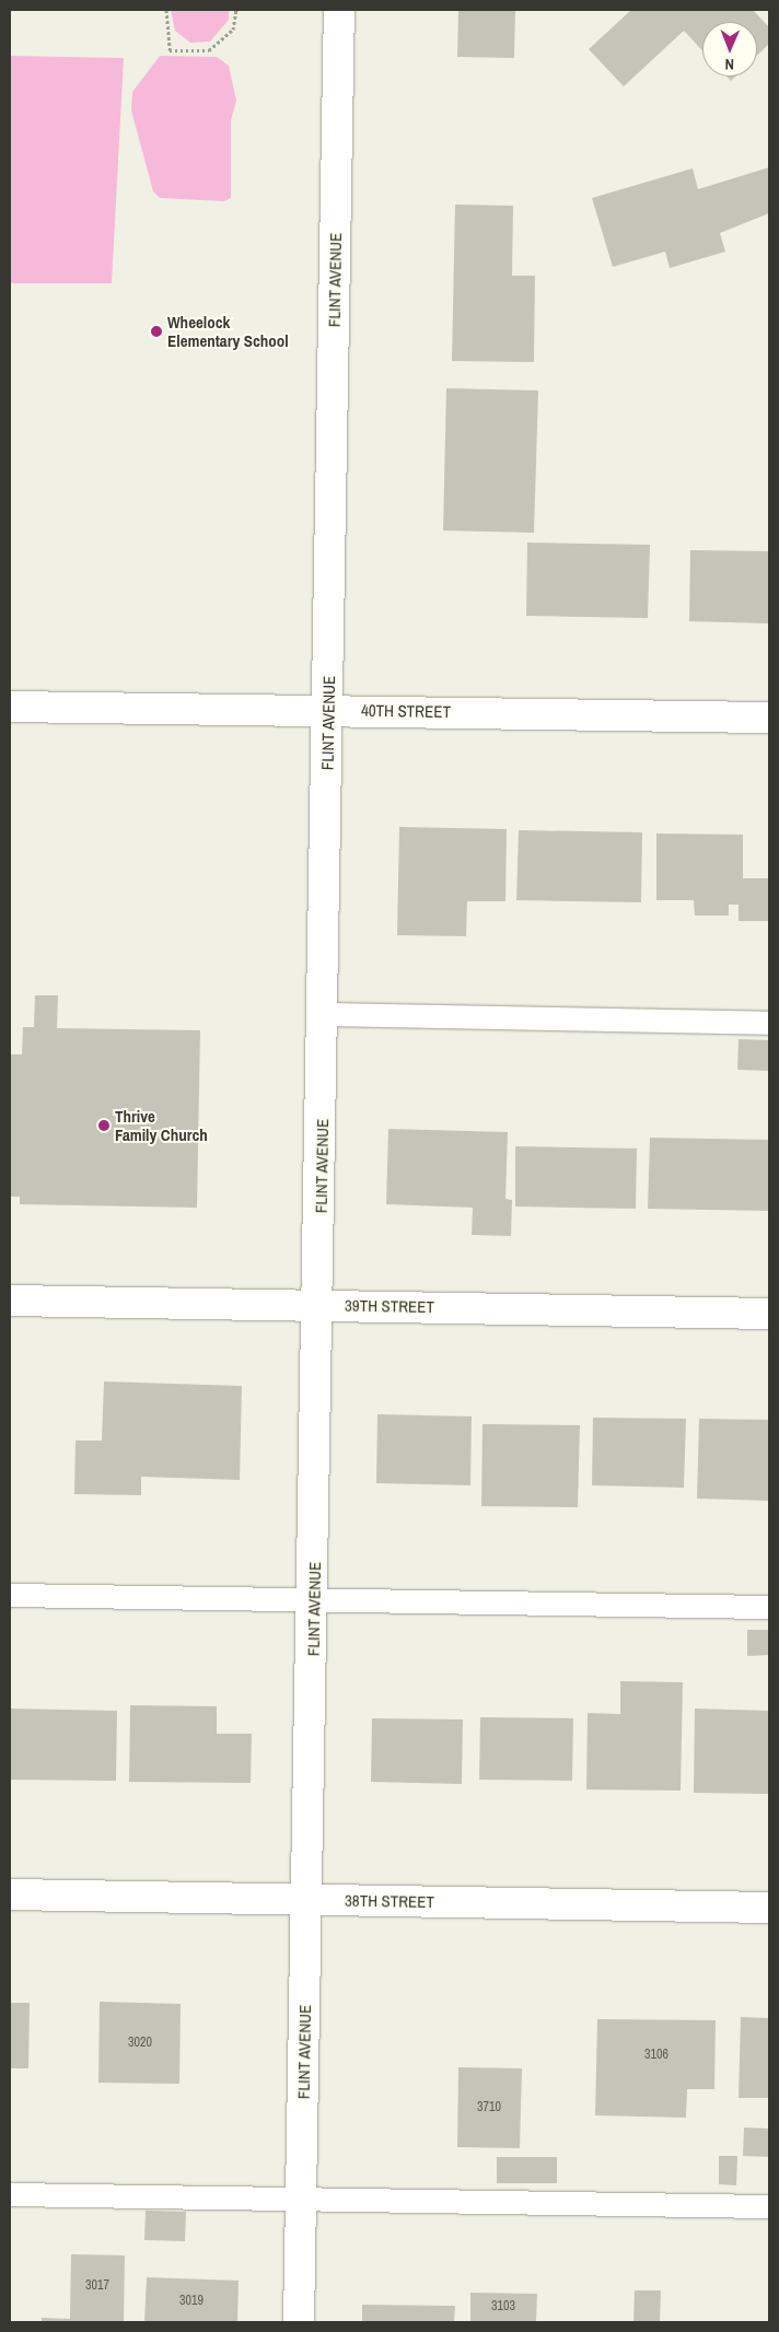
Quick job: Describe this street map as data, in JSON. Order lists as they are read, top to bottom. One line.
{"streets":{"street":["FLINT AVENUE","40TH STREET","39TH STREET","38TH STREET"]},"crossings":[["FLINT AVENUE","40TH STREET"],["FLINT AVENUE","39TH STREET"],["FLINT AVENUE","38TH STREET"]],"places":["Wheelock Elementary School","Thrive Family Church"],"house_numbers":["3020","3106","3710","3017","3019","3103"],"north":"bottom"}
